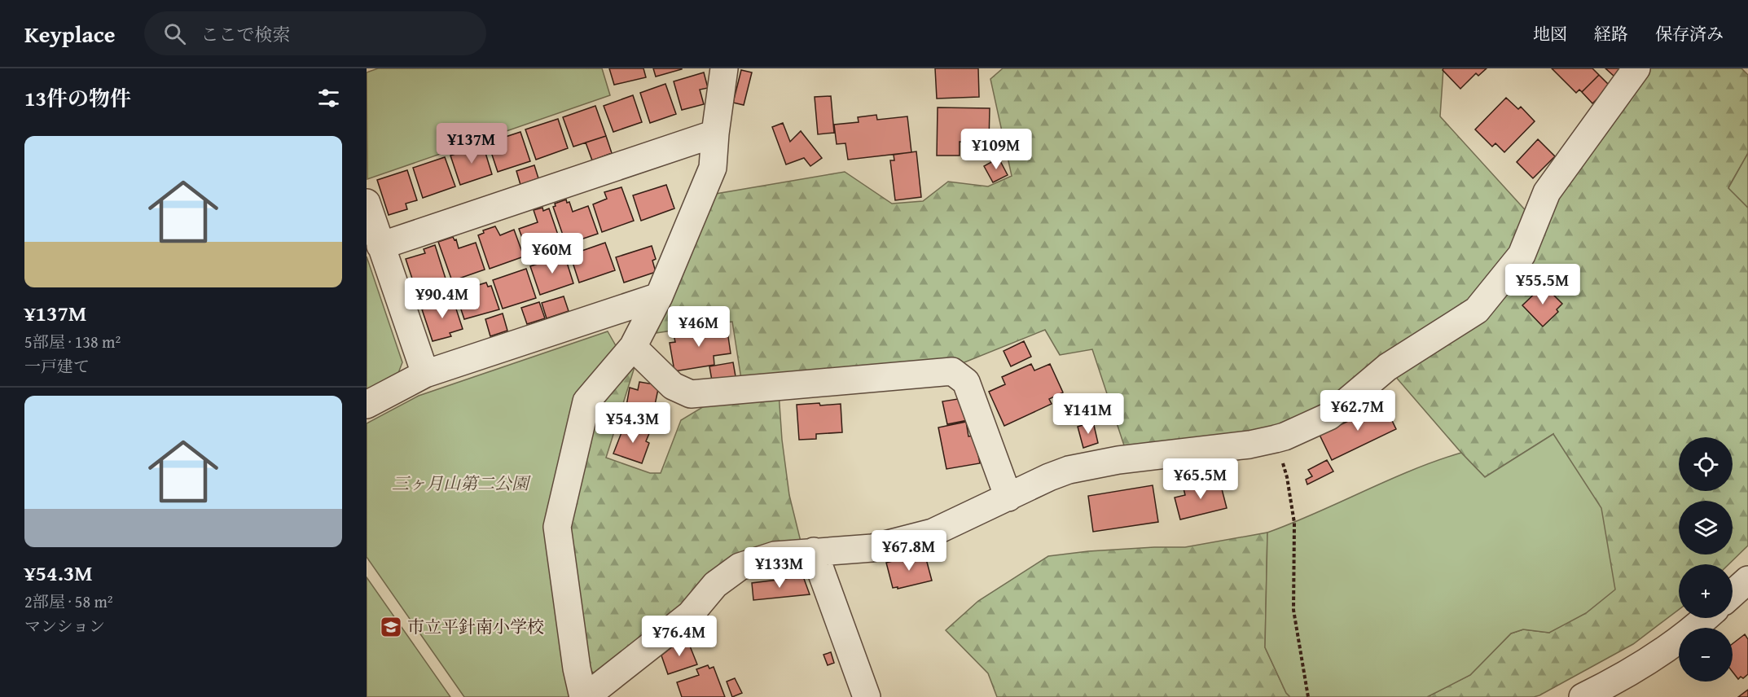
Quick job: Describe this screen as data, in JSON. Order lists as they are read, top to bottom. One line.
{"parks":["三ヶ月山第二公園"],"places":{"school or university":["市立平針南小学校"]},"page":{"header":"Keyplace","search":"ここで検索","nav":["地図","経路","保存済み"],"heading":"13件の物件","price":["¥137M","¥109M","¥60M","¥55.5M","¥90.4M","¥46M","¥62.7M","¥141M","¥54.3M","¥65.5M","¥67.8M","¥133M","¥76.4M"],"list":[{"name":"¥137M","note":"5部屋 · 138 m² · 一戸建て"},{"name":"¥54.3M","note":"2部屋 · 58 m² · マンション"}],"map_buttons":["+","−"]}}
